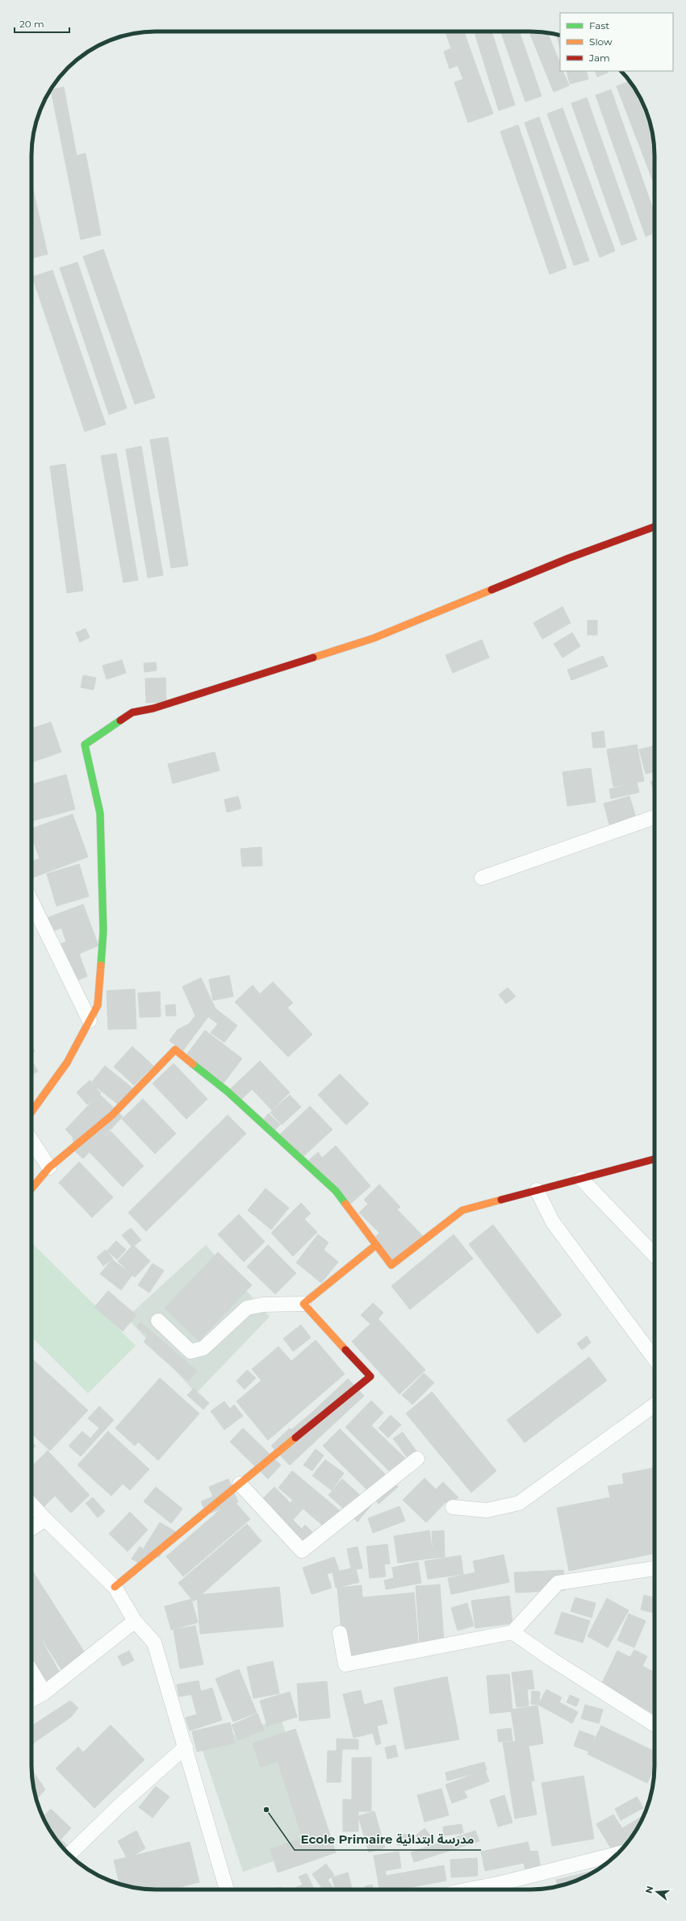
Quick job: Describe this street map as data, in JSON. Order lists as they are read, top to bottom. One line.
{"places":["Ecole Primaire مدرسة ابتدائية"],"legend":["Fast","Slow","Jam"],"scale_bar":"20 m","north":"left"}
